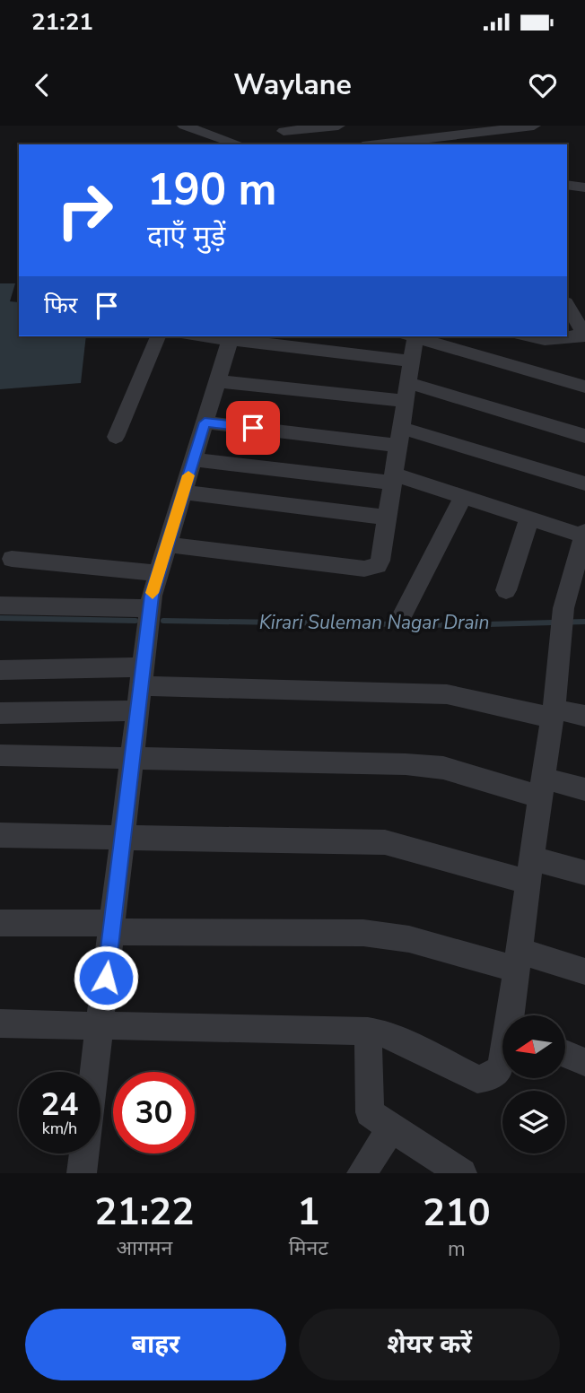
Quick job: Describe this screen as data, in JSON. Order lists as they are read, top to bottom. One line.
{"water":["Kirari Suleman Nagar Drain"],"north":"left","page":{"status":"21:21","header":"Waylane","turn":["190 m","दाएँ मुड़ें"],"then":"फिर","speed":"24 km/h","limit":"30","eta":["21:22","आगमन","1","मिनट","210","m"],"buttons":["बाहर","शेयर करें"]}}
